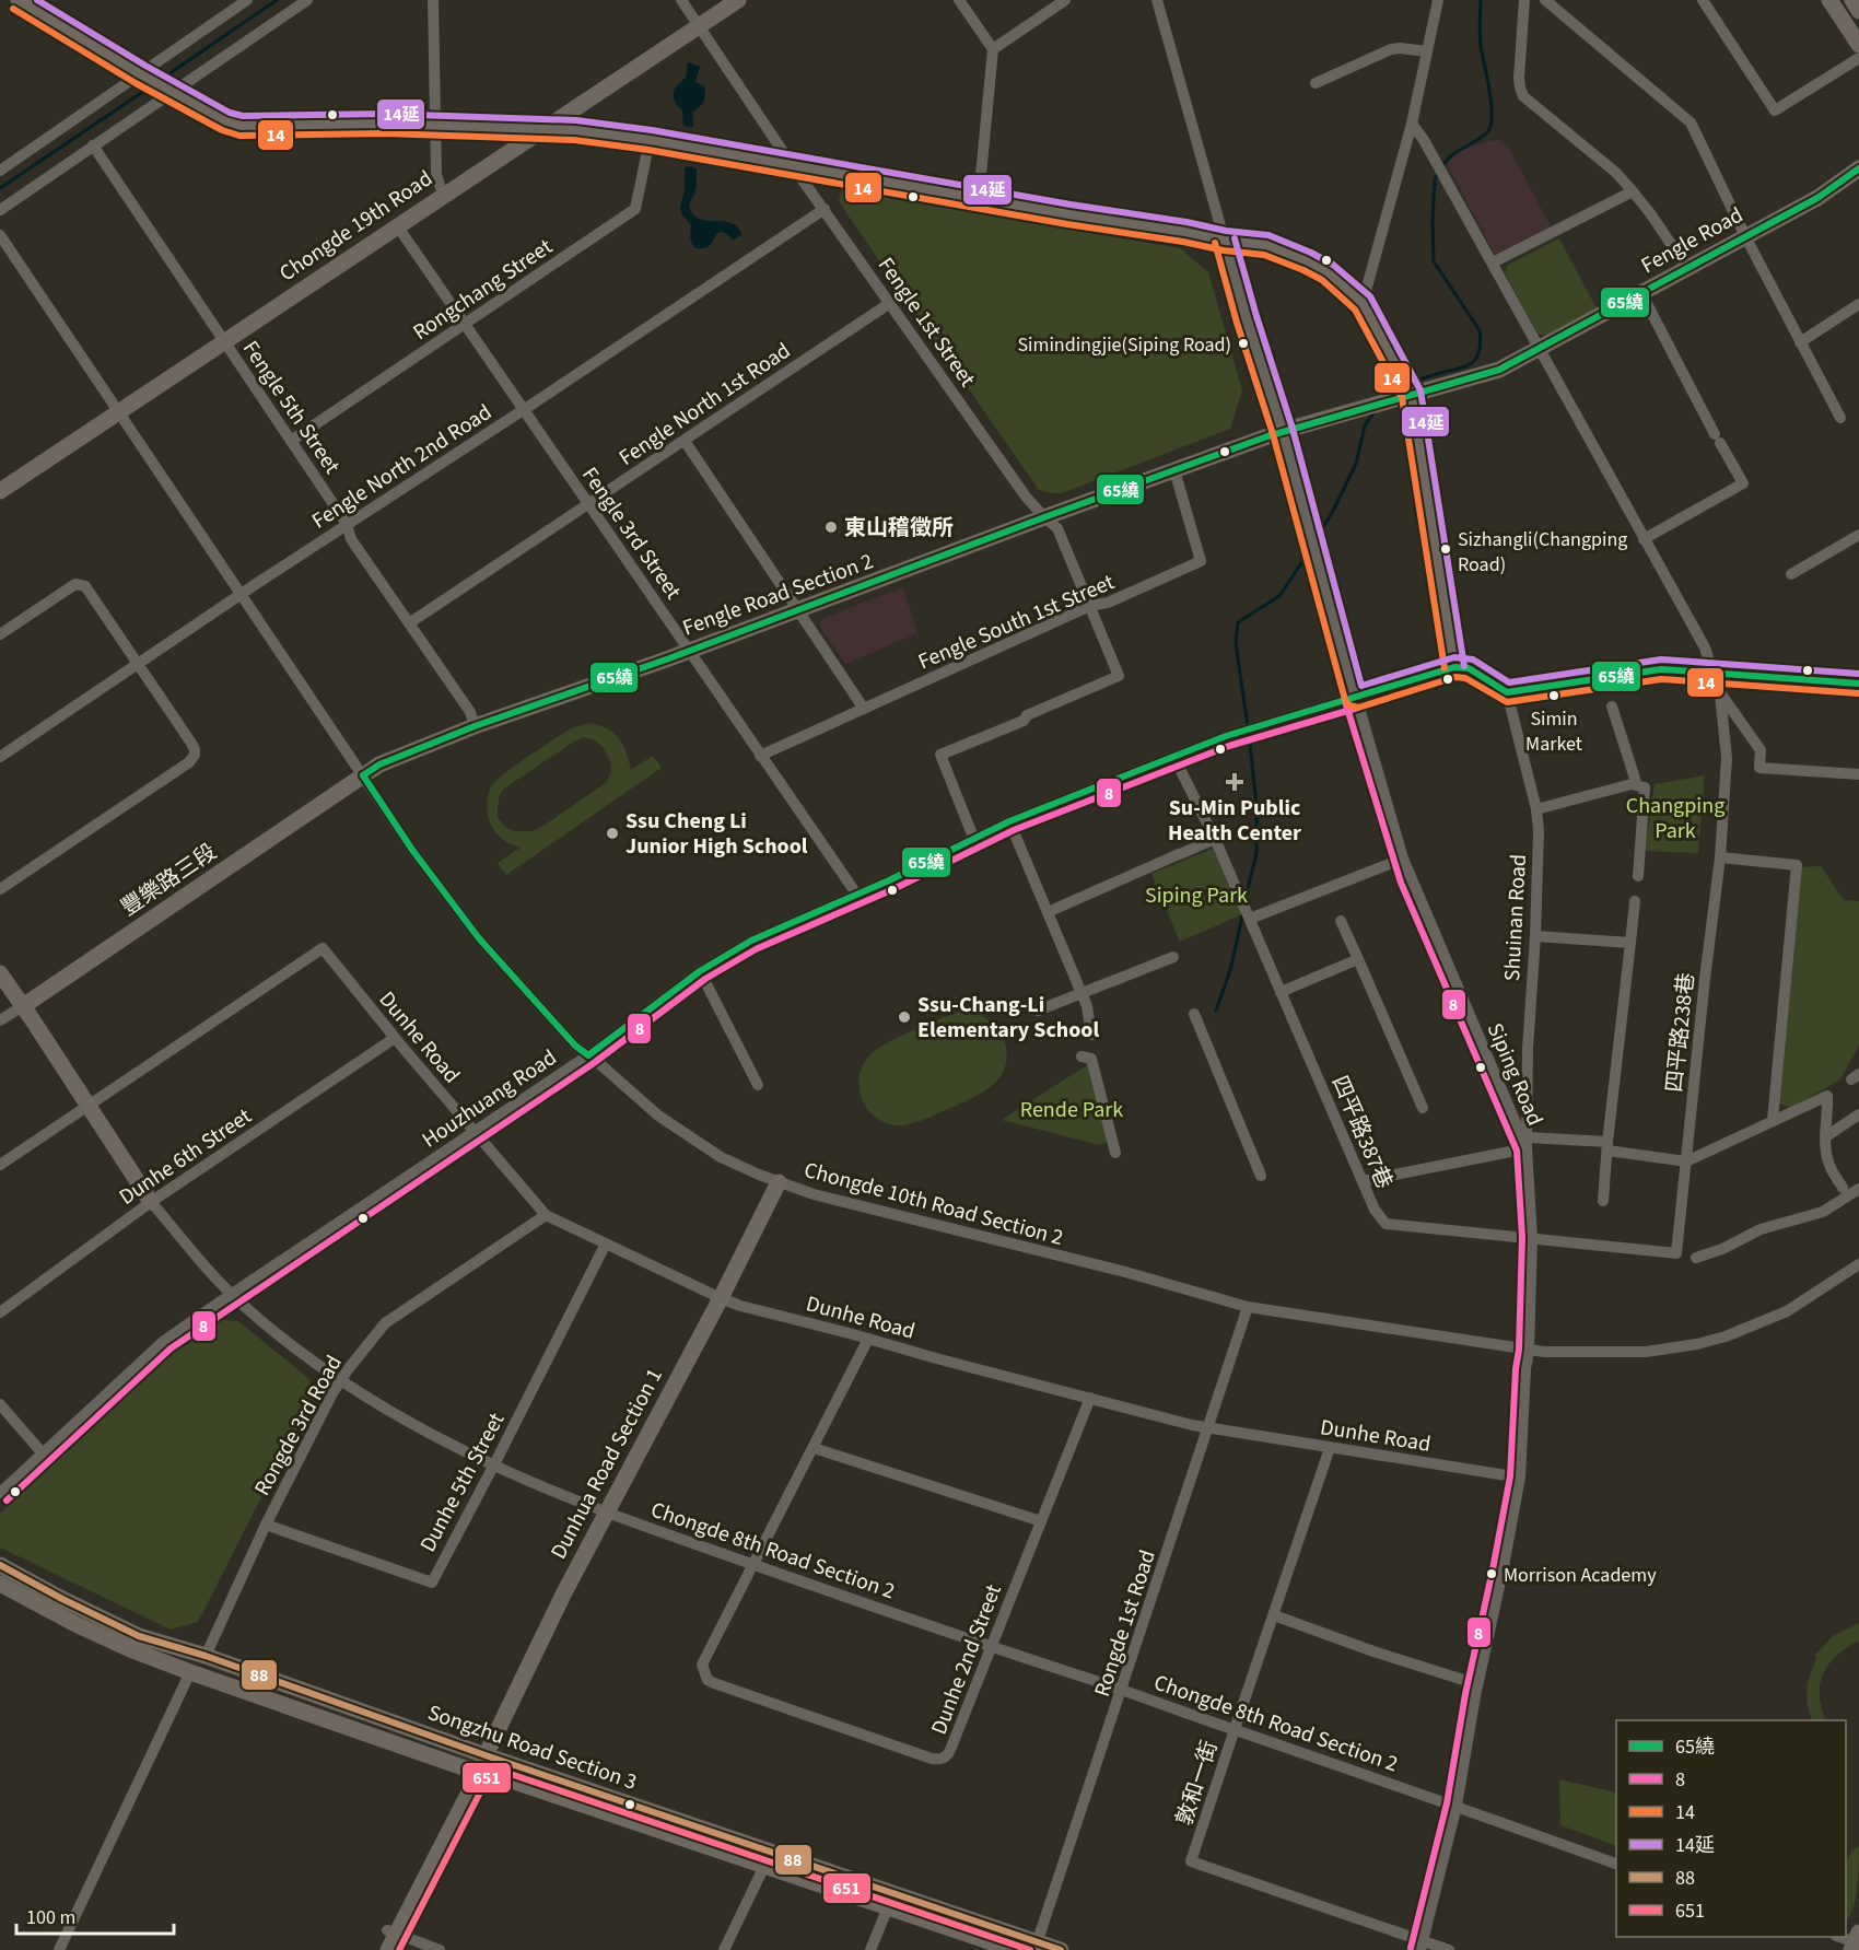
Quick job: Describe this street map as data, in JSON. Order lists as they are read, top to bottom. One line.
{"streets":{"street":["Chongde 19th Road","Fengle Road","Rongchang Street","Fengle 1st Street","Fengle North 1st Road","Fengle 5th Street","Fengle North 2nd Road","Fengle 3rd Street","Fengle Road Section 2","Fengle South 1st Street","豐樂路三段","Shuinan Road","四平路238巷","Dunhe Road","Siping Road","Houzhuang Road","四平路387巷","Dunhe 6th Street","Chongde 10th Road Section 2","Rongde 3rd Road","Dunhua Road Section 1","Dunhe 5th Street","Chongde 8th Road Section 2","Rongde 1st Road","Dunhe 2nd Street","Songzhu Road Section 3","敦和一街"]},"crossings":[["Chongde 19th Road","Fengle 1st Street"],["Chongde 19th Road","Fengle 5th Street"],["Chongde 19th Road","Fengle 3rd Street"],["Chongde 19th Road","Chongde 10th Road Section 2"],["Fengle Road","Fengle Road Section 2"],["Fengle Road","四平路238巷"],["Fengle Road","Siping Road"],["Rongchang Street","Fengle 5th Street"],["Rongchang Street","Fengle 3rd Street"],["Fengle 1st Street","Fengle North 1st Road"],["Fengle 1st Street","Fengle North 2nd Road"],["Fengle 1st Street","Fengle Road Section 2"],["Fengle 1st Street","Fengle South 1st Street"],["Fengle 1st Street","Houzhuang Road"],["Fengle North 1st Road","Fengle 5th Street"],["Fengle North 1st Road","Fengle 3rd Street"],["Fengle 5th Street","Fengle North 2nd Road"],["Fengle 5th Street","Fengle Road Section 2"],["Fengle North 2nd Road","Fengle 3rd Street"],["Fengle North 2nd Road","Chongde 10th Road Section 2"],["Fengle 3rd Street","Fengle Road Section 2"],["Fengle 3rd Street","Fengle South 1st Street"],["Fengle 3rd Street","Houzhuang Road"],["Fengle Road Section 2","Fengle South 1st Street"],["Fengle Road Section 2","豐樂路三段"],["Fengle Road Section 2","Siping Road"],["Fengle Road Section 2","Chongde 10th Road Section 2"],["豐樂路三段","Chongde 10th Road Section 2"],["Shuinan Road","Siping Road"],["四平路238巷","Siping Road"],["四平路238巷","四平路387巷"],["Dunhe Road","Siping Road"],["Dunhe Road","Houzhuang Road"],["Dunhe Road","Dunhe 6th Street"],["Dunhe Road","Rongde 3rd Road"],["Dunhe Road","Dunhua Road Section 1"],["Dunhe Road","Dunhe 5th Street"],["Dunhe Road","Rongde 1st Road"],["Dunhe Road","Dunhe 2nd Street"],["Dunhe Road","敦和一街"],["Siping Road","Houzhuang Road"],["Siping Road","四平路387巷"],["Siping Road","Chongde 10th Road Section 2"],["Siping Road","Chongde 8th Road Section 2"],["Siping Road","敦和一街"],["Houzhuang Road","四平路387巷"],["Houzhuang Road","Chongde 10th Road Section 2"],["Houzhuang Road","Chongde 8th Road Section 2"],["Dunhe 6th Street","Chongde 8th Road Section 2"],["Chongde 10th Road Section 2","Dunhua Road Section 1"],["Chongde 10th Road Section 2","Rongde 1st Road"],["Rongde 3rd Road","Dunhe 5th Street"],["Rongde 3rd Road","Chongde 8th Road Section 2"],["Rongde 3rd Road","Songzhu Road Section 3"],["Dunhua Road Section 1","Chongde 8th Road Section 2"],["Dunhua Road Section 1","Songzhu Road Section 3"],["Dunhe 5th Street","Chongde 8th Road Section 2"],["Chongde 8th Road Section 2","Rongde 1st Road"],["Chongde 8th Road Section 2","Dunhe 2nd Street"],["Chongde 8th Road Section 2","敦和一街"],["Rongde 1st Road","Songzhu Road Section 3"]],"parks":["Changping Park","Siping Park","Rende Park"],"places":{"other":["Simindingjie(Siping Road)","東山稽徵所","Sizhangli(Changping Road)","Simin Market","Ssu Cheng Li Junior High School","Ssu-Chang-Li Elementary School","Morrison Academy"],"health":["Su-Min Public Health Center"]},"lines":["transit line 14延","transit line 14","transit line 65繞","transit line 8","transit line 88","transit line 651"],"legend":["65繞","8","14","14延","88","651"],"scale_bar":"100 m"}
